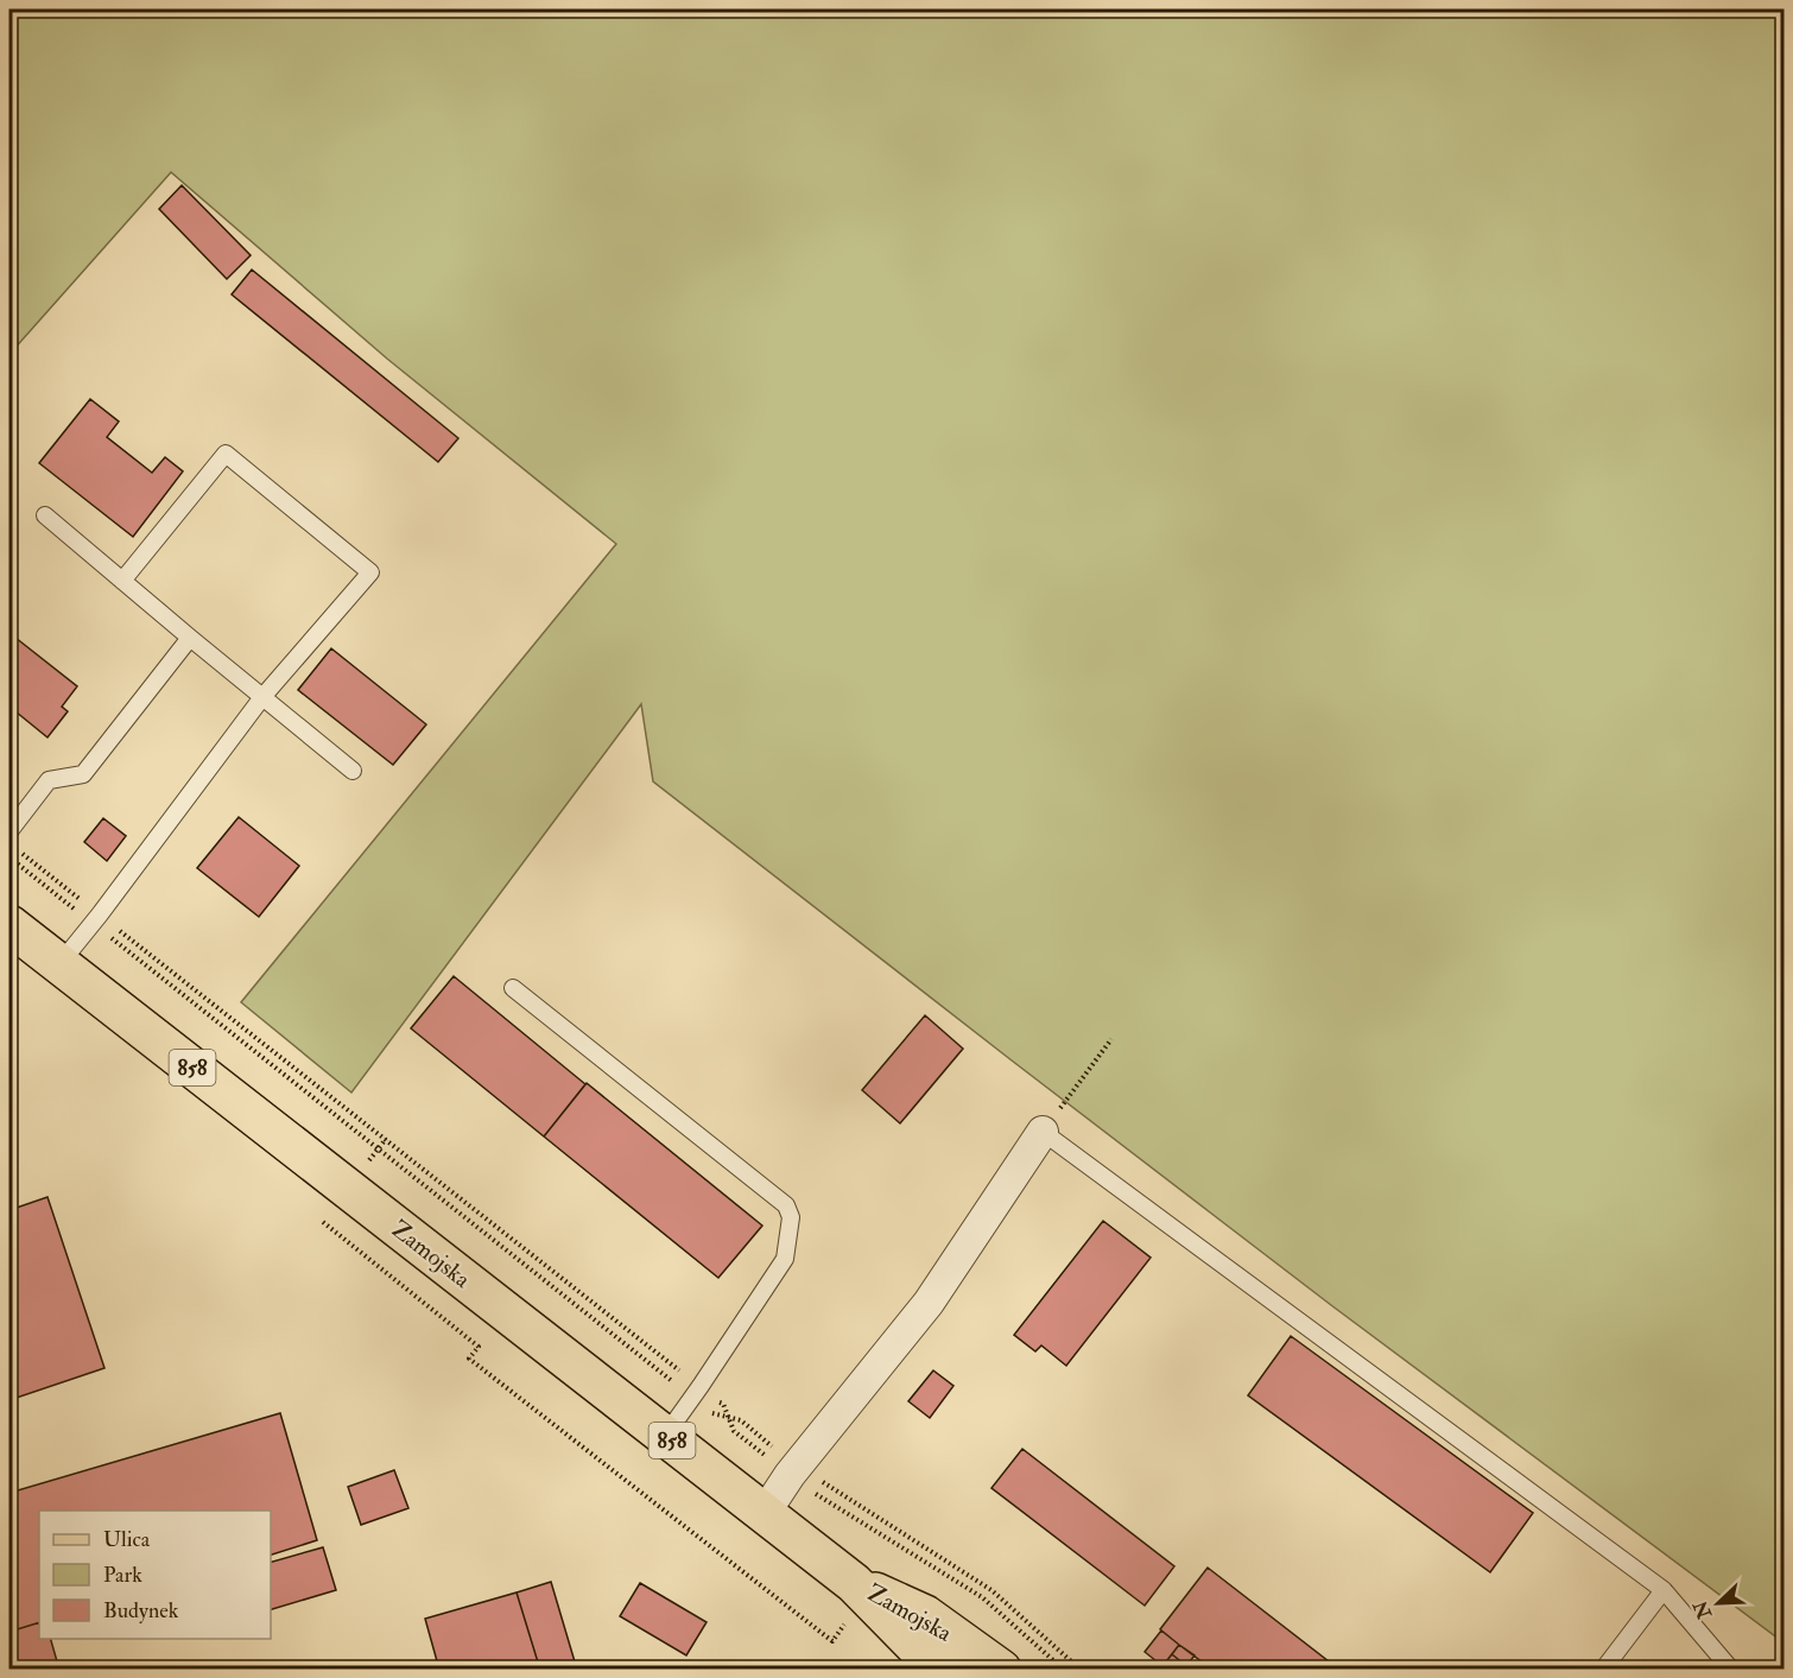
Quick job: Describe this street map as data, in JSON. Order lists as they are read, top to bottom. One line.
{"streets":{"main road":["858","Zamojska"]},"legend":["Ulica","Park","Budynek"],"north":"bottom left"}
